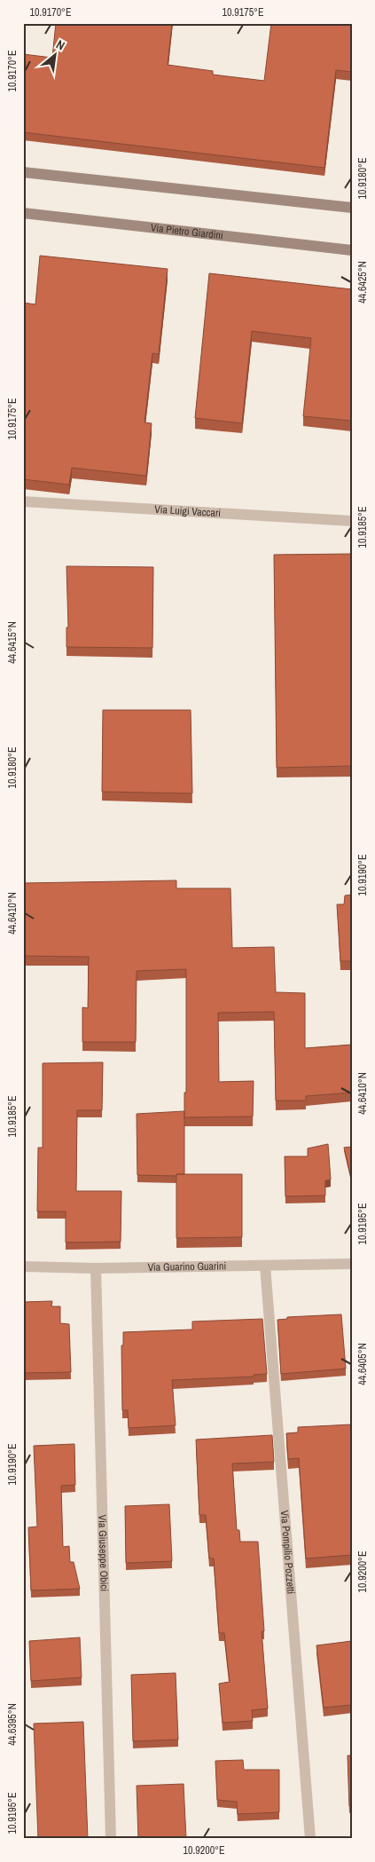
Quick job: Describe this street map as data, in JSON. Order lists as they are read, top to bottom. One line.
{"streets":{"street":["Via Pietro Giardini","Via Luigi Vaccari","Via Guarino Guarini","Via Pompilio Pozzetti","Via Giuseppe Obici"]},"crossings":[["Via Guarino Guarini","Via Pompilio Pozzetti"],["Via Guarino Guarini","Via Giuseppe Obici"]],"north":"top right","coordinates":["10.9170°E","10.9175°E","10.9180°E","44.6425°N","10.9185°E","44.6415°N","10.9190°E","44.6410°N","10.9195°E","44.6405°N","10.9200°E","44.6395°N"]}
